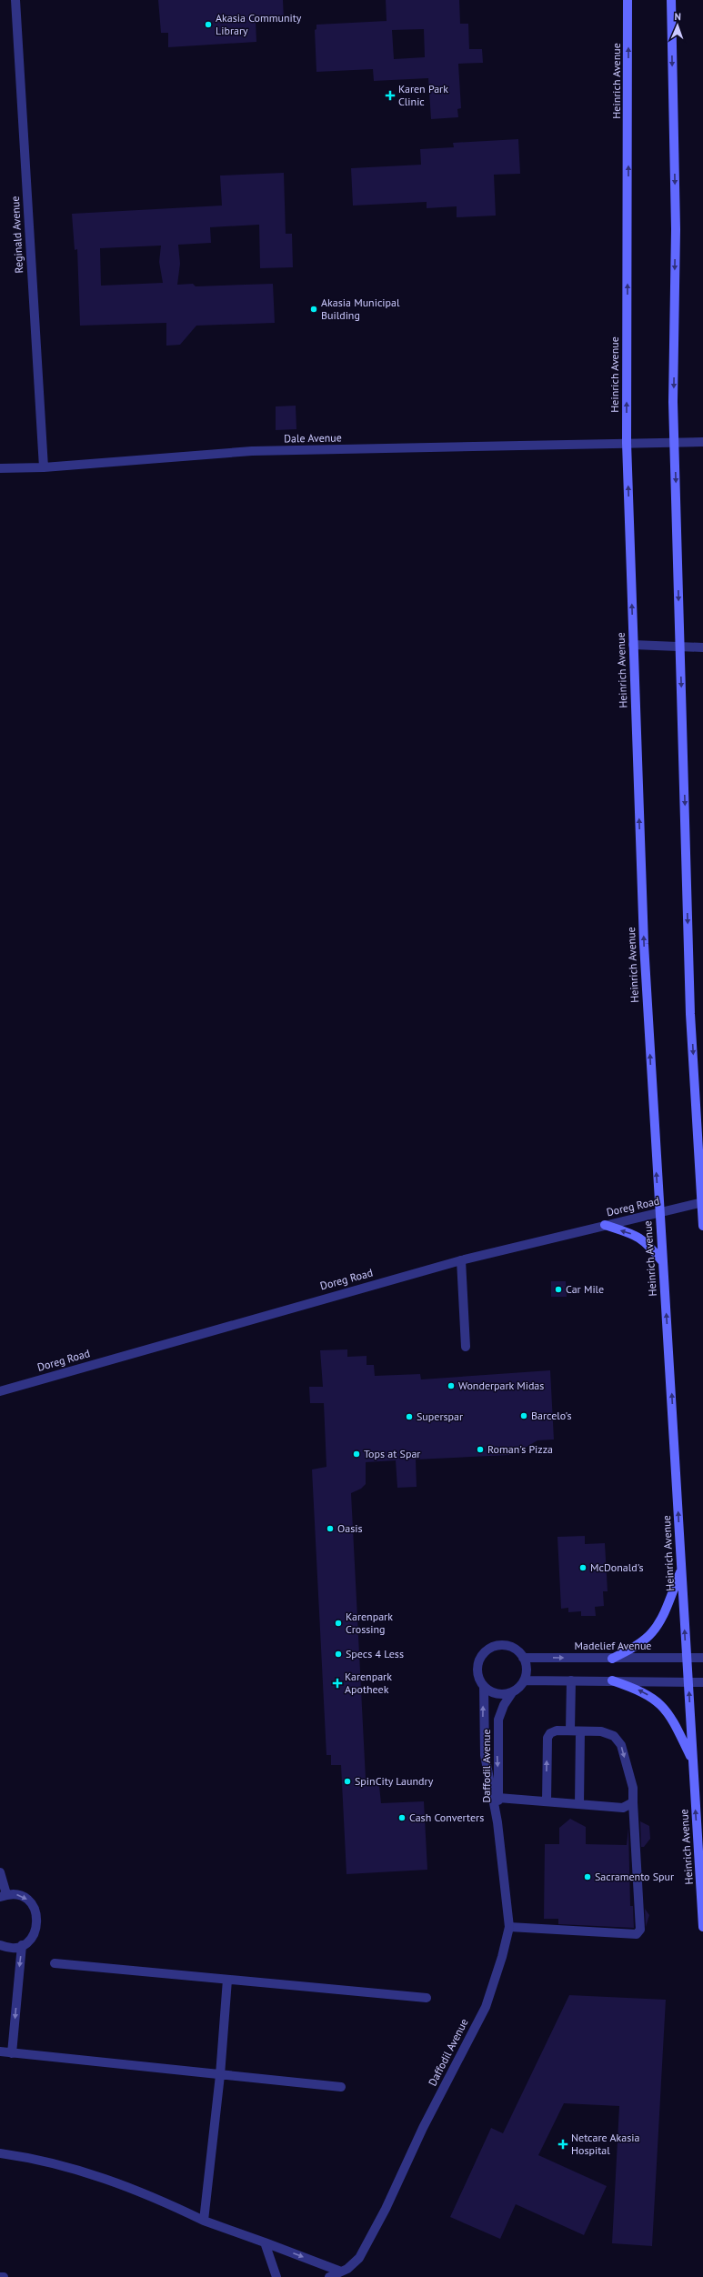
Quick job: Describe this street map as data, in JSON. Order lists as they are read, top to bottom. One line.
{"streets":{"street":["Heinrich Avenue","Reginald Avenue","Dale Avenue","Doreg Road","Madelief Avenue","Daffodil Avenue"]},"crossings":[["Heinrich Avenue","Dale Avenue"],["Heinrich Avenue","Doreg Road"],["Heinrich Avenue","Madelief Avenue"],["Reginald Avenue","Dale Avenue"],["Madelief Avenue","Daffodil Avenue"]],"places":{"other":["Akasia Community Library","Akasia Municipal Building","Car Mile","Wonderpark Midas","Barcelo's","Superspar","Roman's Pizza","Tops at Spar","Oasis","McDonald's","Karenpark Crossing","Specs 4 Less","SpinCity Laundry","Cash Converters","Sacramento Spur"],"health":["Karen Park Clinic","Karenpark Apotheek","Netcare Akasia Hospital"]},"north":"top"}
